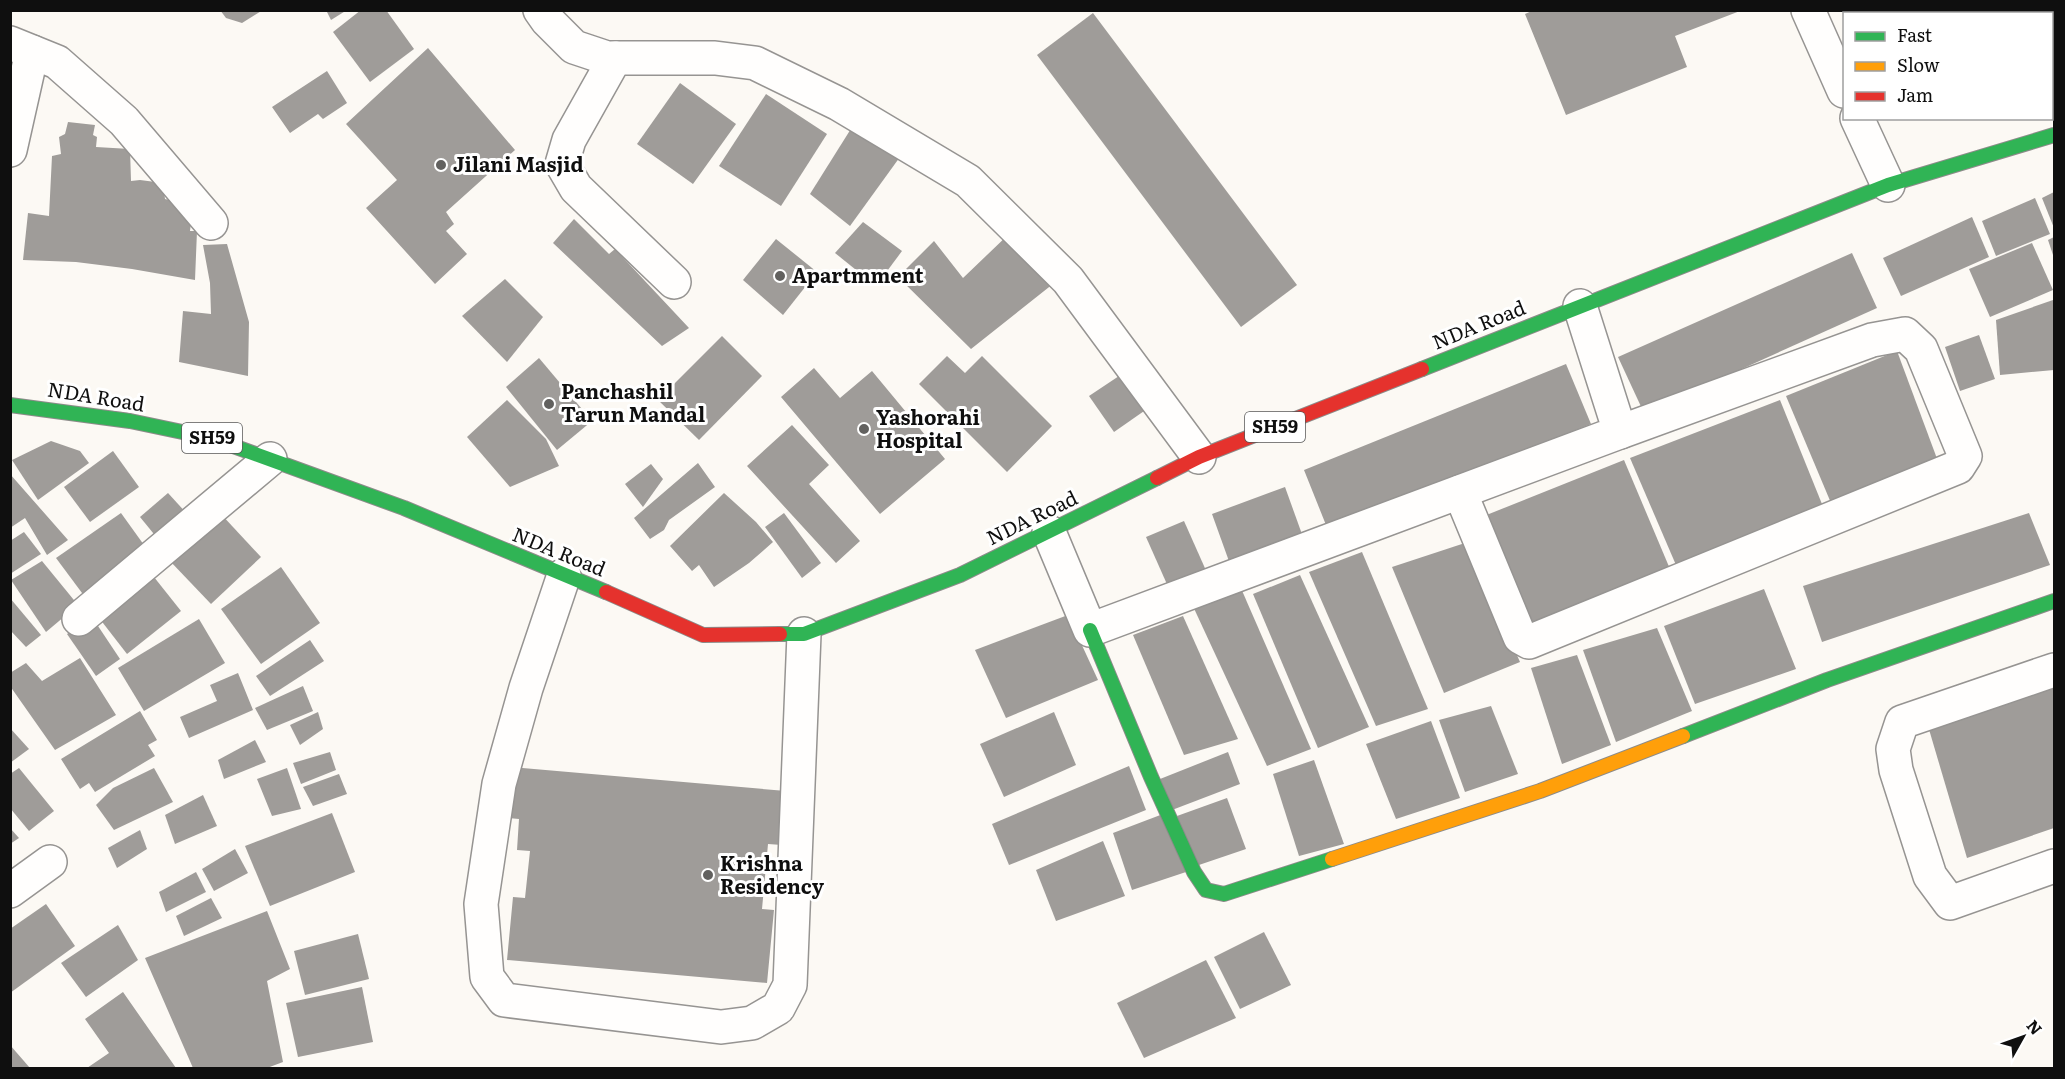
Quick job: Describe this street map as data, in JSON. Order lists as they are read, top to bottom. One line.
{"streets":{"main road":["NDA Road","SH59"]},"places":["Jilani Masjid","Apartmment","Panchashil Tarun Mandal","Yashorahi Hospital","Krishna Residency"],"legend":["Fast","Slow","Jam"],"north":"top right"}
